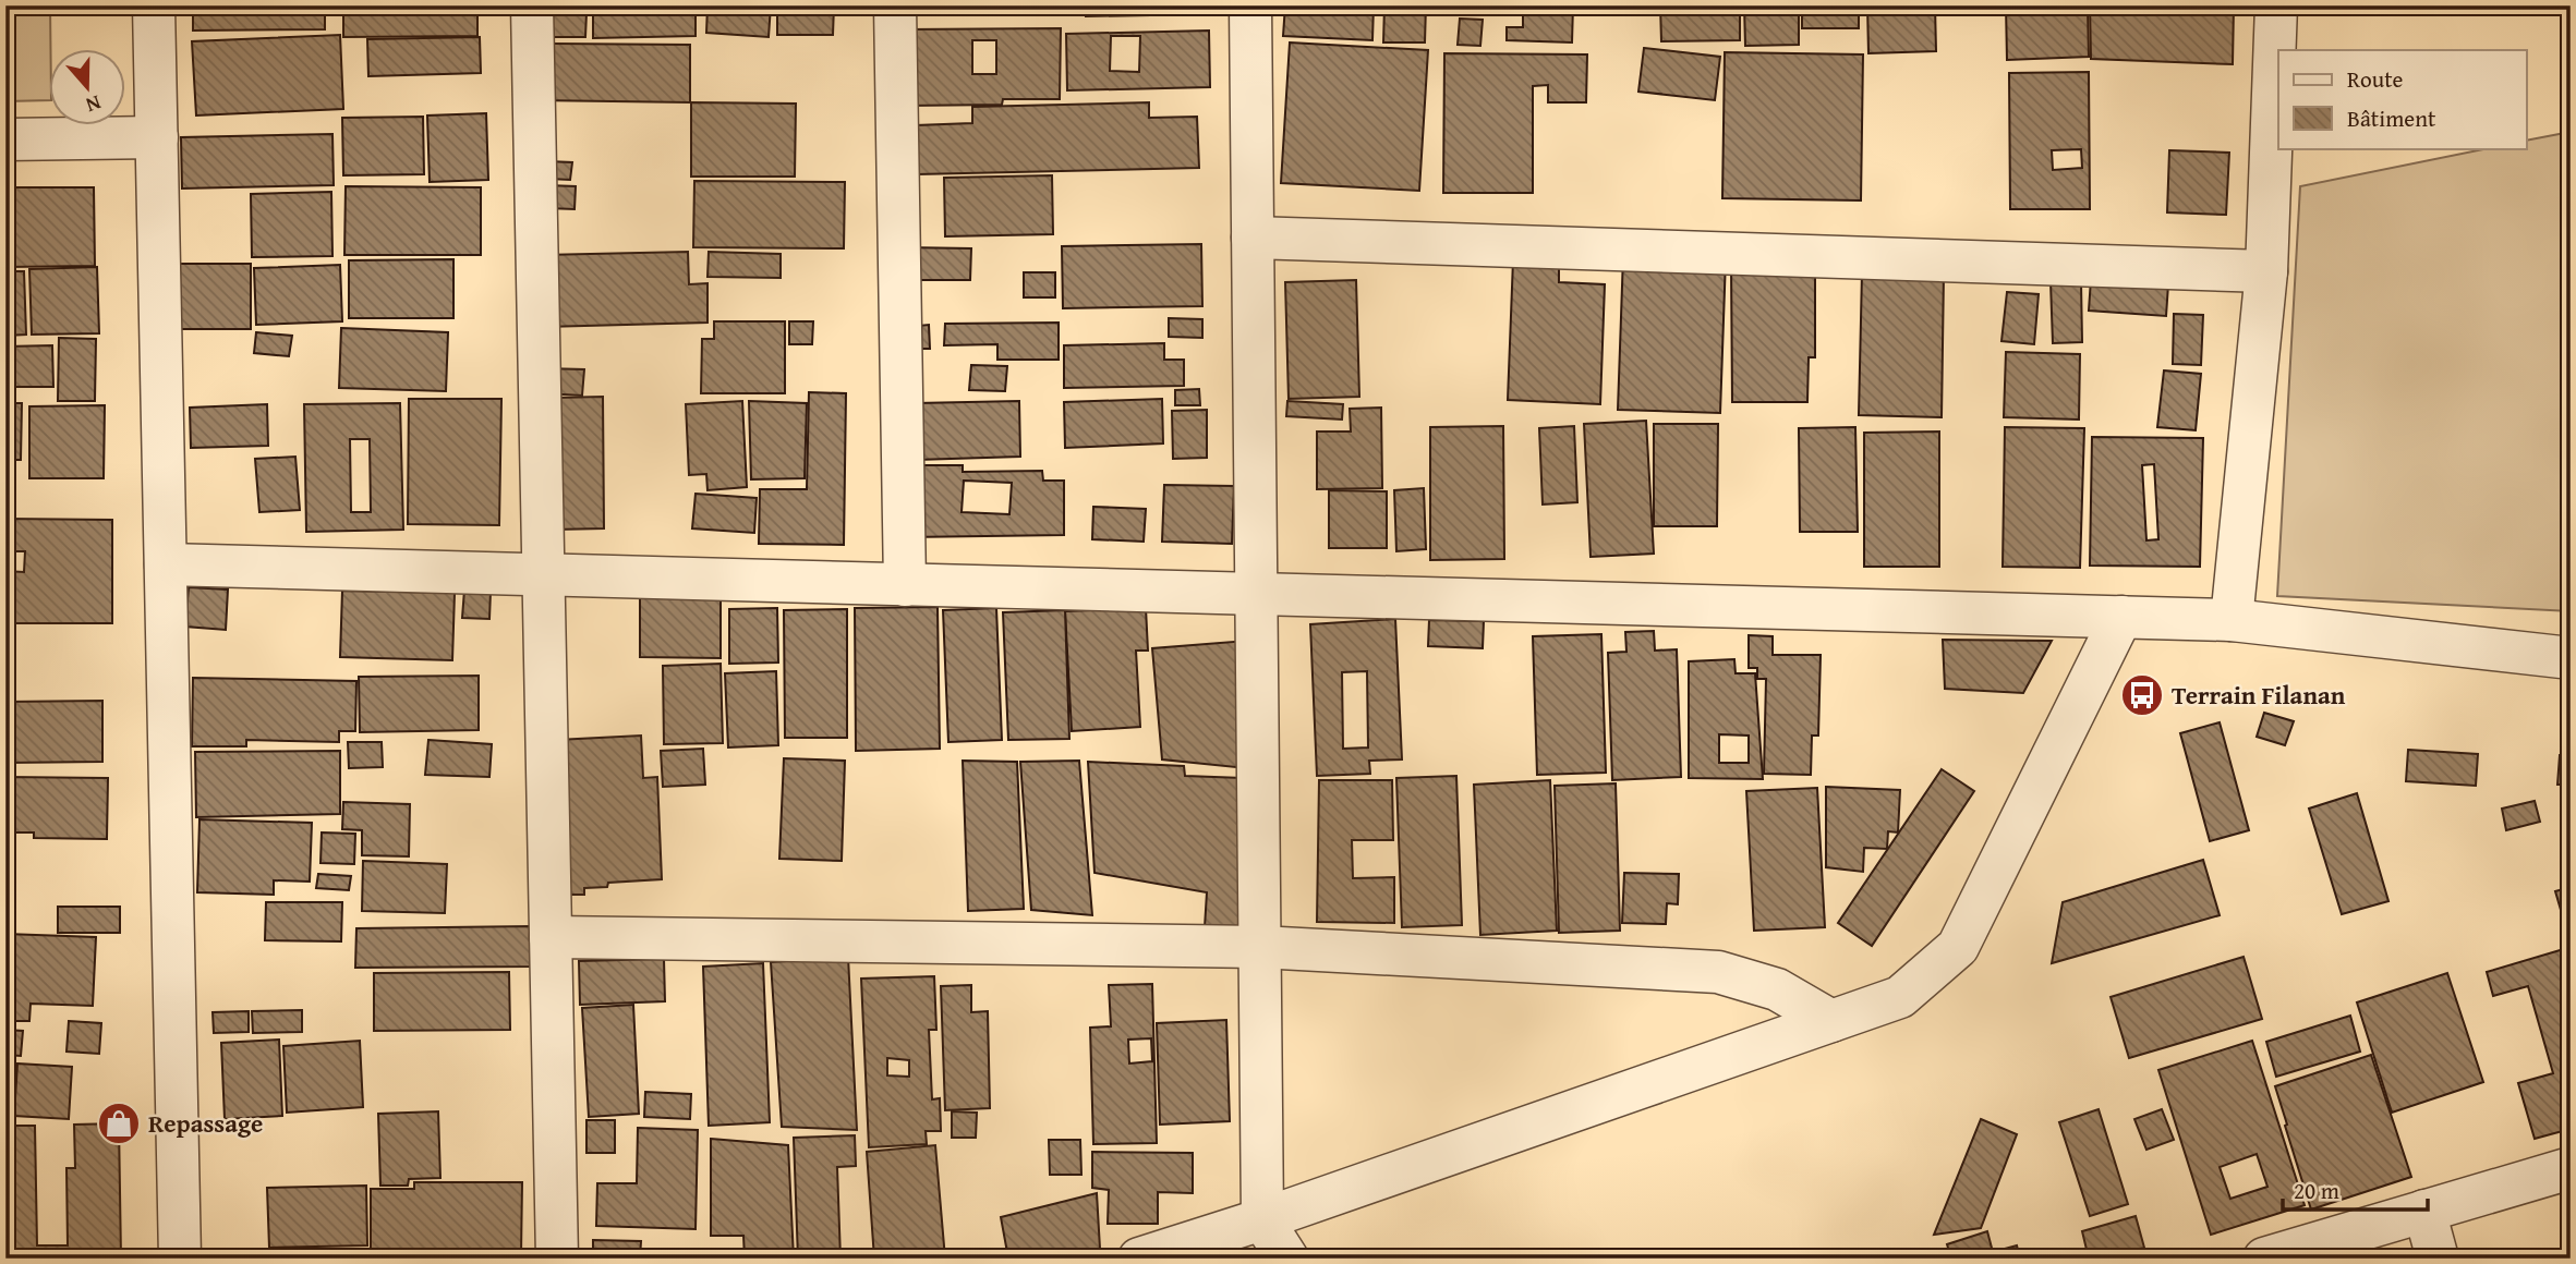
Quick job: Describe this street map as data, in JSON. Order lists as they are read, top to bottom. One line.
{"places":{"bus stop":["Terrain Filanan"],"shop":["Repassage"]},"legend":["Route","Bâtiment"],"scale_bar":"20 m","north":"bottom"}
